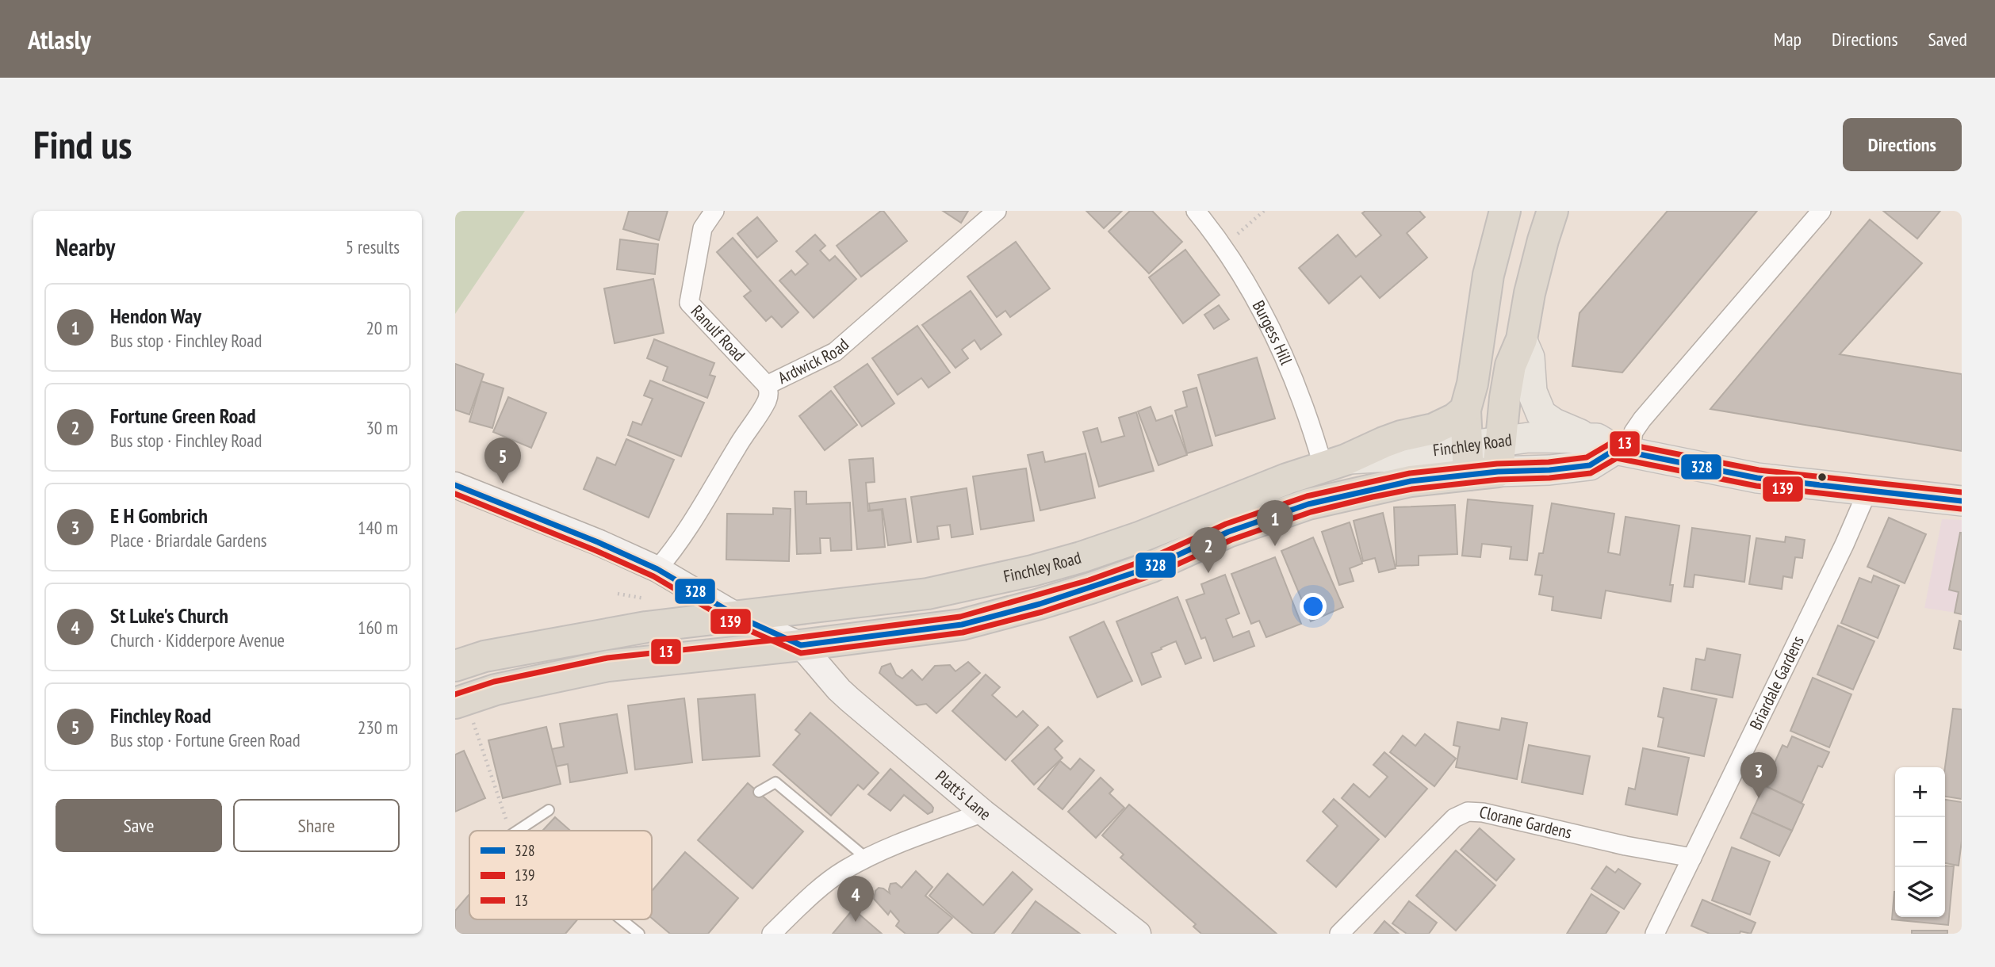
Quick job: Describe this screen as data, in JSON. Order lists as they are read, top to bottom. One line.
{"streets":{"highway":["Finchley Road"],"street":["Ranulf Road","Burgess Hill","Ardwick Road","Briardale Gardens","Platt's Lane","Clorane Gardens"]},"crossings":[["Ranulf Road","Ardwick Road"],["Burgess Hill","Finchley Road"],["Finchley Road","Briardale Gardens"],["Finchley Road","Platt's Lane"],["Briardale Gardens","Clorane Gardens"]],"lines":["transit line 13","transit line 328","transit line 139"],"legend":["328","139","13"],"page":{"header":"Atlasly","nav":["Map","Directions","Saved"],"buttons":["Directions",["Save","Share"]],"title":"Find us","heading":["Nearby","5 results"],"list":[{"mark":"1","name":"Hendon Way","note":"Bus stop · Finchley Road","value":"20 m"},{"mark":"2","name":"Fortune Green Road","note":"Bus stop · Finchley Road","value":"30 m"},{"mark":"3","name":"E H Gombrich","note":"Place · Briardale Gardens","value":"140 m"},{"mark":"4","name":"St Luke's Church","note":"Church · Kidderpore Avenue","value":"160 m"},{"mark":"5","name":"Finchley Road","note":"Bus stop · Fortune Green Road","value":"230 m"}],"pins":["5","1","2","3","4"],"map_buttons":["+","−"]}}
